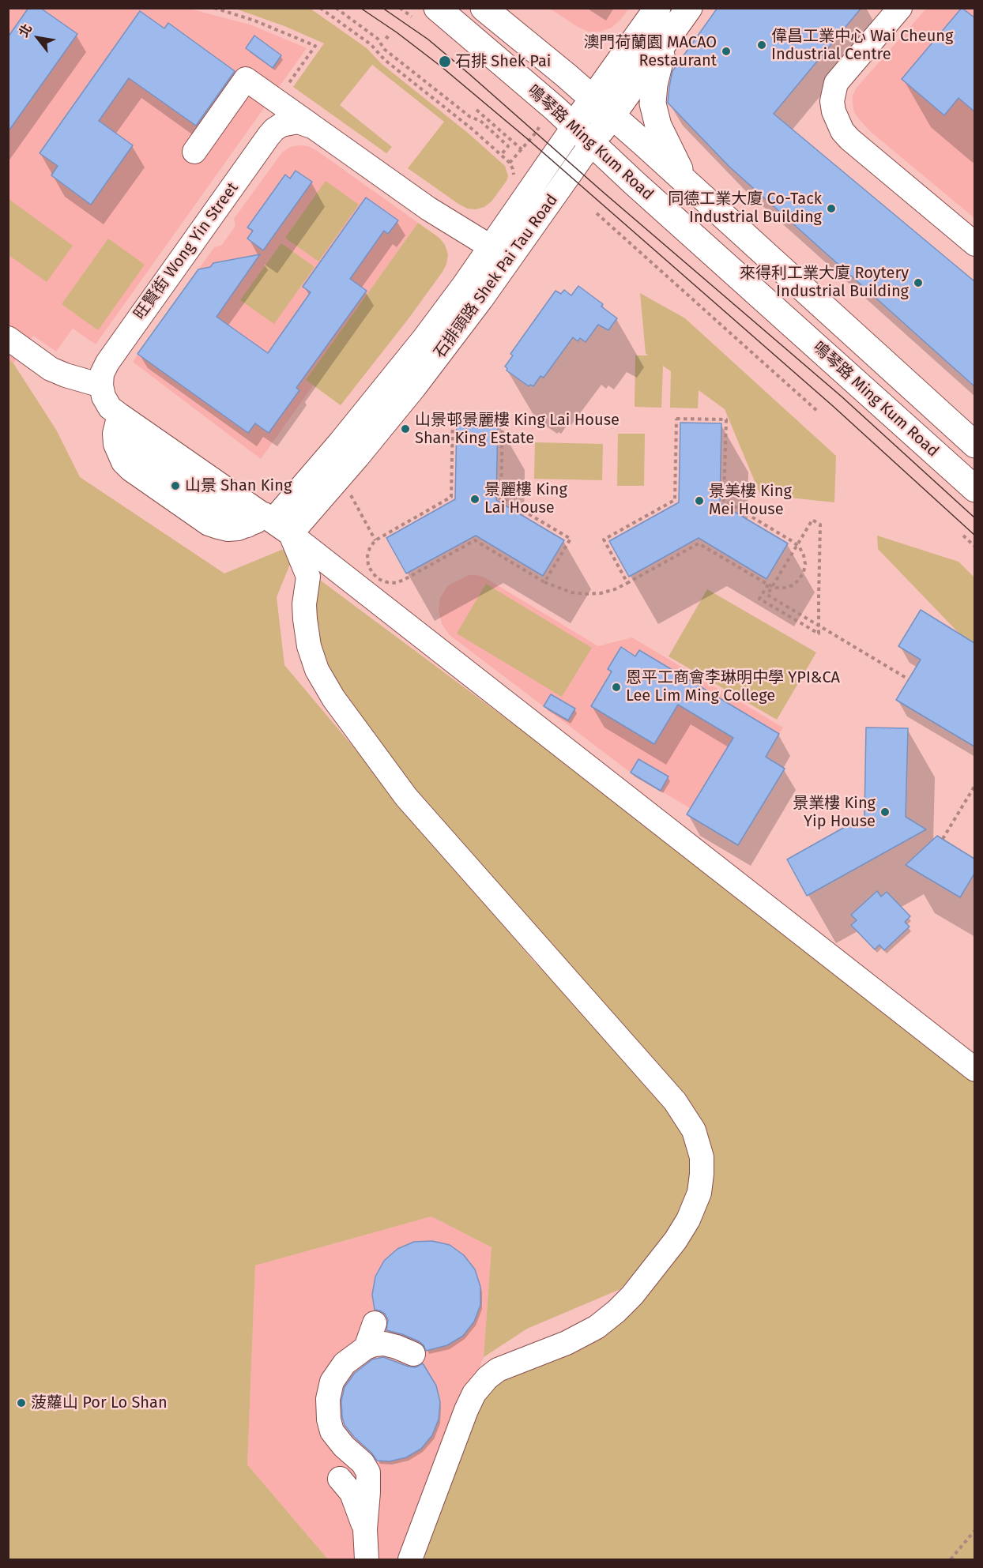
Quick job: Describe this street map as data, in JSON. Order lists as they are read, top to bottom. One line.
{"streets":{"main road":["鳴琴路 Ming Kum Road","石排頭路 Shek Pai Tau Road"],"street":["旺賢街 Wong Yin Street"]},"crossings":[["鳴琴路 Ming Kum Road","石排頭路 Shek Pai Tau Road"],["旺賢街 Wong Yin Street","石排頭路 Shek Pai Tau Road"]],"places":["偉昌工業中心 Wai Cheung Industrial Centre","澳門荷蘭園 MACAO Restaurant","石排 Shek Pai","同德工業大廈 Co-Tack Industrial Building","來得利工業大廈 Roytery Industrial Building","山景邨景麗樓 King Lai House Shan King Estate","山景 Shan King","景麗樓 King Lai House","景美樓 King Mei House","恩平工商會李琳明中學 YPI&CA Lee Lim Ming College","景業樓 King Yip House","菠蘿山 Por Lo Shan"],"north":"top left"}
